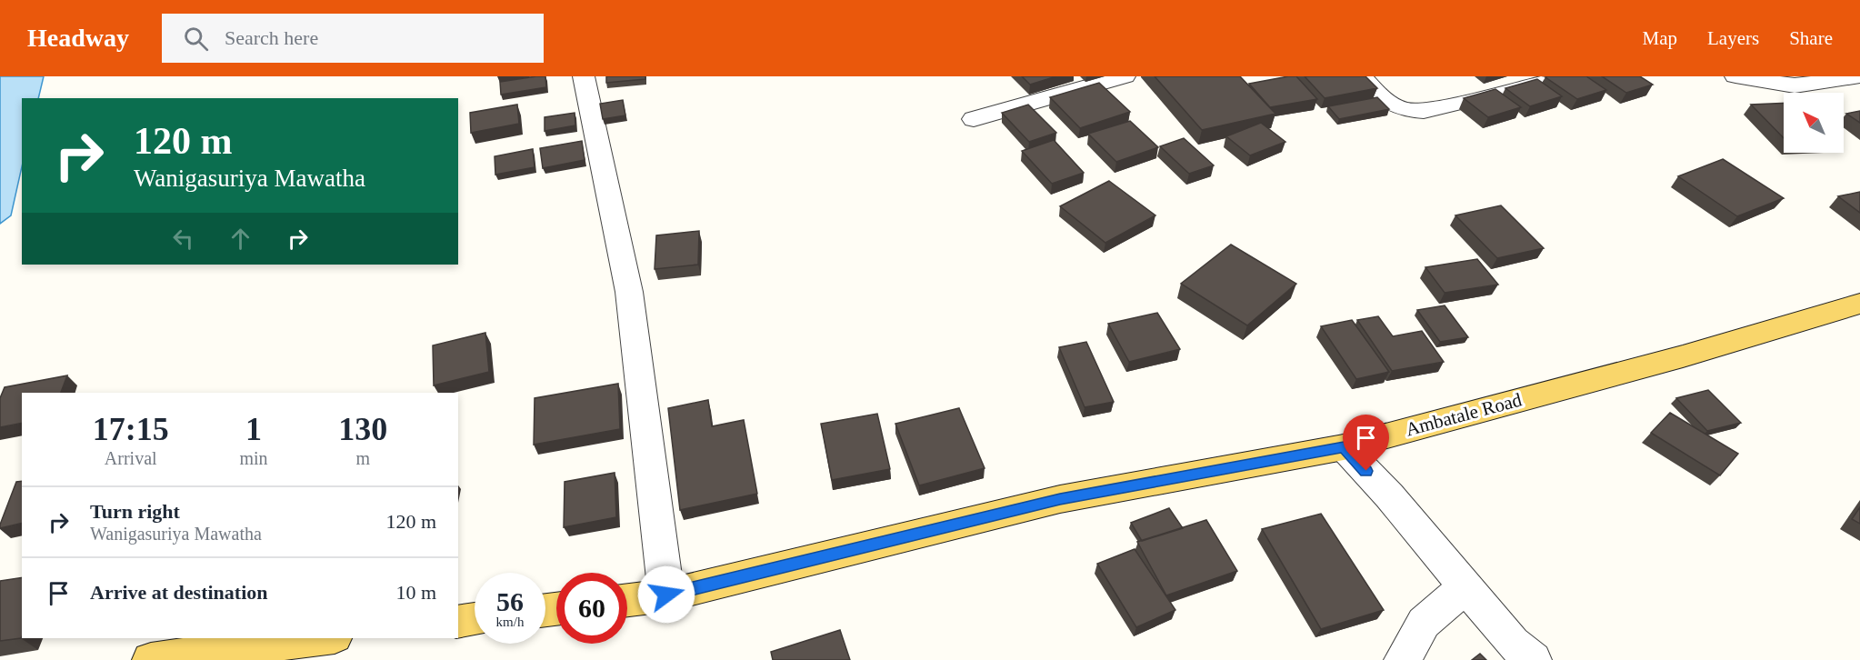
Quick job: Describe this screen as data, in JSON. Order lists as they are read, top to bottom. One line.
{"streets":{"main road":["Ambatale Road"]},"north":"top left","page":{"header":"Headway","search":"Search here","nav":["Map","Layers","Share"],"turn":["120 m","Wanigasuriya Mawatha"],"eta":["17:15","Arrival","1","min","130","m"],"list":[{"name":"Turn right","note":"Wanigasuriya Mawatha","value":"120 m"},{"name":"Arrive at destination","value":"10 m"}],"speed":"56 km/h","limit":"60"}}
